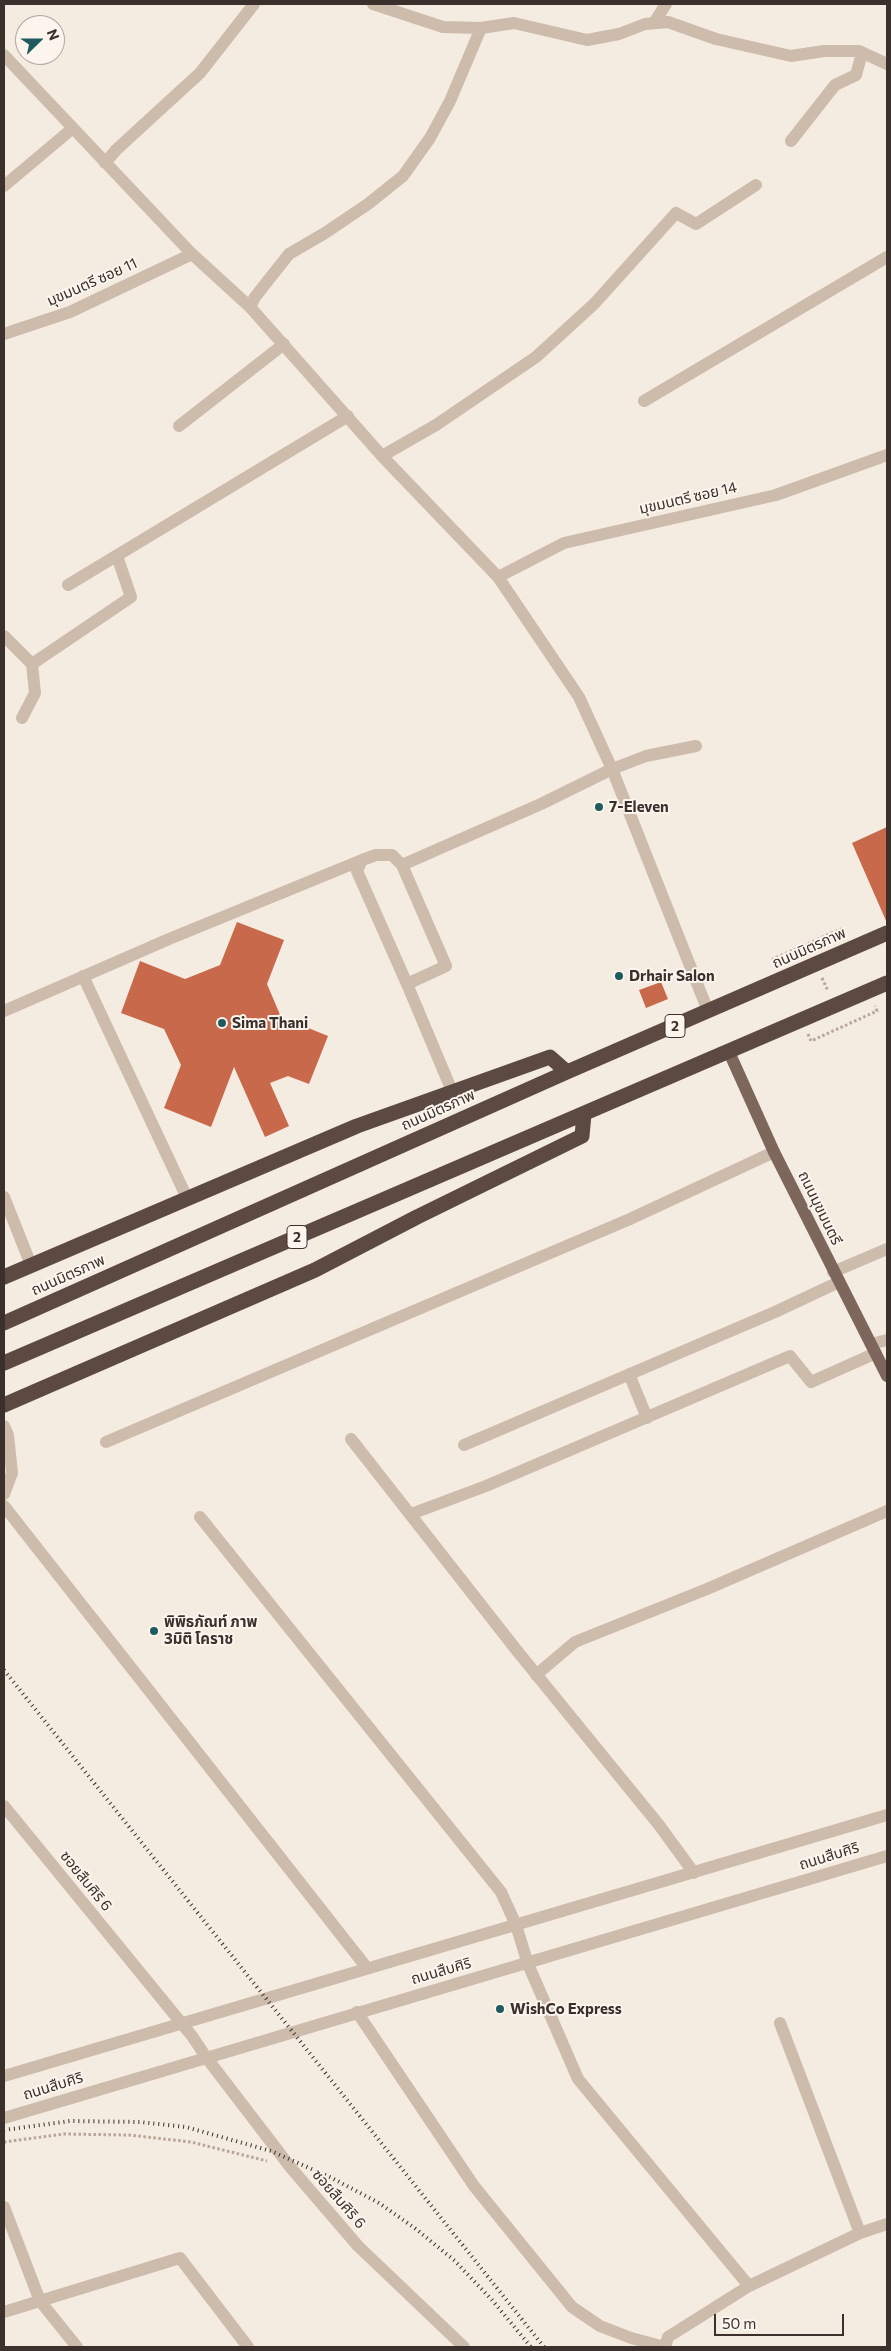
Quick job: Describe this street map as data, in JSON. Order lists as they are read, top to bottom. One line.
{"streets":{"highway":["ถนนมิตรภาพ","2"],"main road":["ถนนมุขมนตรี"],"street":["มุขมนตรี ซอย 11","มุขมนตรี ซอย 14","ถนนสืบศิริ","ซอยสืบศิริ 6"]},"crossings":[["2","ถนนมุขมนตรี"],["ถนนสืบศิริ","ซอยสืบศิริ 6"]],"places":["7-Eleven","Drhair Salon","Sima Thani","พิพิธภัณท์ ภาพ 3มิติ โคราช","WishCo Express"],"scale_bar":"50 m","north":"right"}
